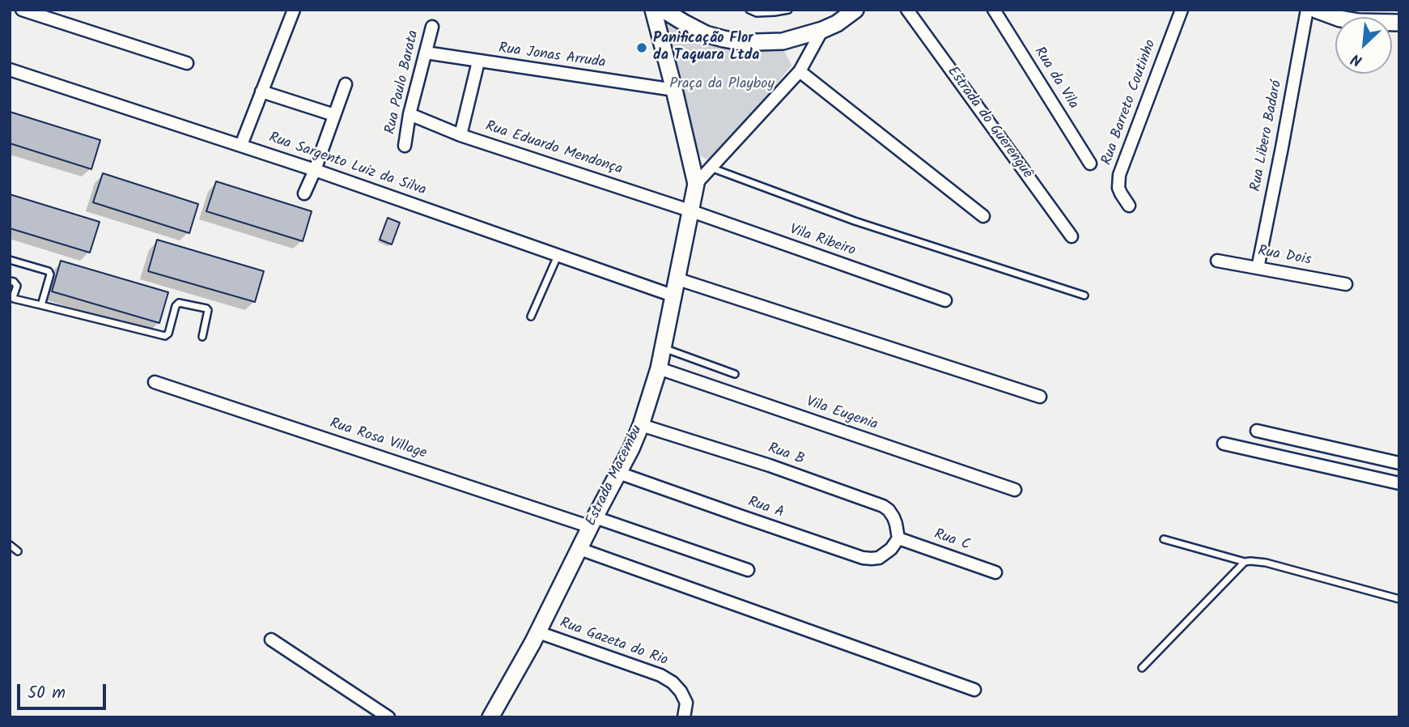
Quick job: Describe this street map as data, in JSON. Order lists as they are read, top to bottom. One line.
{"streets":{"street":["Rua Jonas Arruda","Rua da Vila","Rua Paulo Barata","Rua Barreto Coutinho","Estrada do Guerenguê","Rua Libero Badaró","Rua Eduardo Mendonça","Rua Sargento Luiz da Silva","Vila Ribeiro","Rua Dois","Vila Eugenia","Rua Rosa Village","Rua B","Estrada Macembu","Rua A","Rua C","Rua Gazeta do Rio"]},"crossings":[["Rua Jonas Arruda","Rua Paulo Barata"],["Rua Jonas Arruda","Estrada Macembu"],["Rua Paulo Barata","Rua Eduardo Mendonça"],["Rua Libero Badaró","Rua Dois"],["Rua Eduardo Mendonça","Vila Ribeiro"],["Rua Eduardo Mendonça","Estrada Macembu"],["Rua Sargento Luiz da Silva","Estrada Macembu"],["Vila Ribeiro","Estrada Macembu"],["Vila Eugenia","Estrada Macembu"],["Rua Rosa Village","Estrada Macembu"],["Rua B","Estrada Macembu"],["Rua B","Rua A"],["Rua B","Rua C"],["Estrada Macembu","Rua A"],["Estrada Macembu","Rua Gazeta do Rio"],["Rua A","Rua C"]],"parks":["Praça da Playboy"],"places":["Panificação Flor da Taquara Ltda"],"scale_bar":"50 m","north":"bottom left"}
